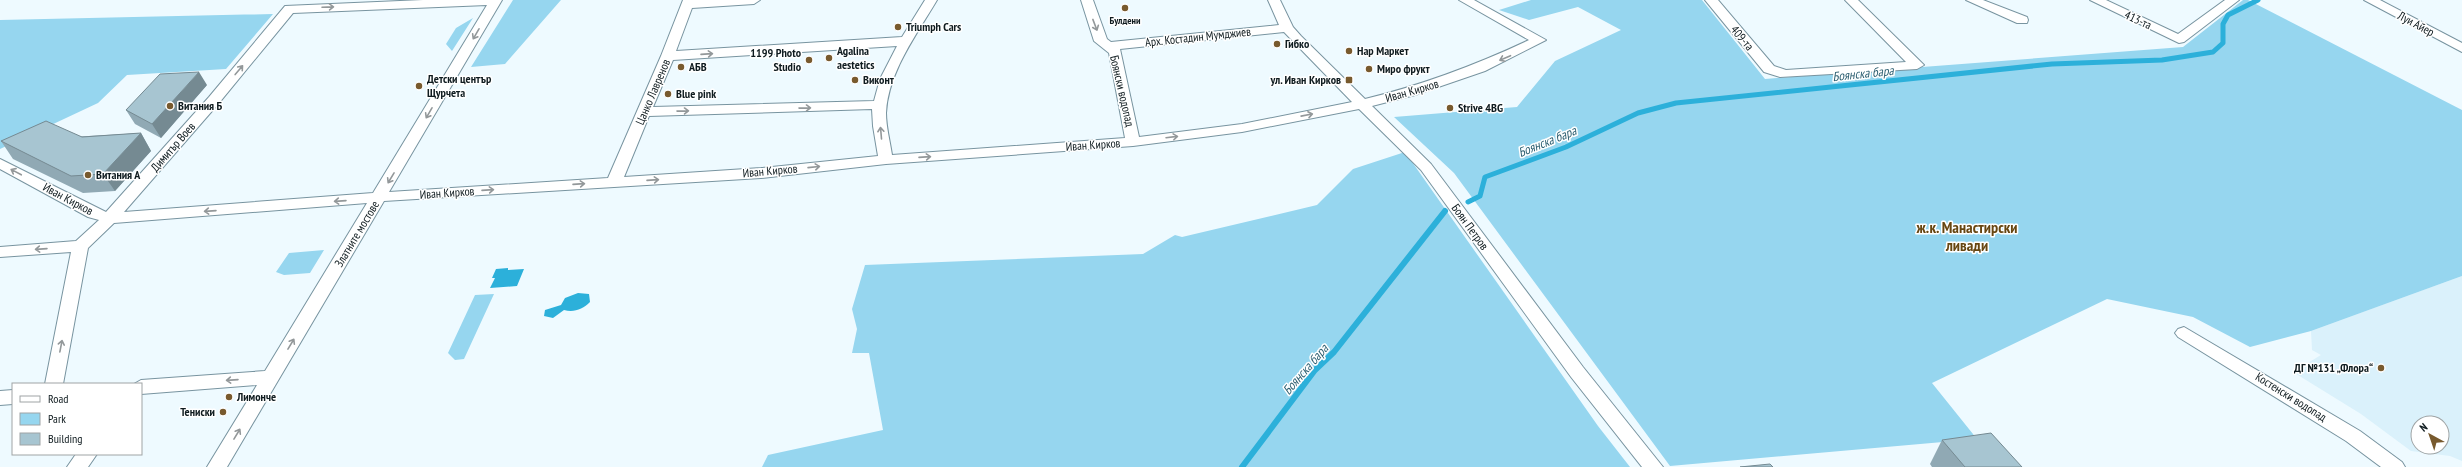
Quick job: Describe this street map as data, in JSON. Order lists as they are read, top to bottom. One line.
{"streets":{"street":["413-та","Луи Айер","Арх. Костадин Мумджиев","409-та","Боянски водопад","Иван Кирков","Цанко Лавренов","Димитър Воев","Боян Петров","Златните мостове","Костенски водопад"]},"crossings":[["Арх. Костадин Мумджиев","Боянски водопад"],["Арх. Костадин Мумджиев","Боян Петров"],["Боянски водопад","Иван Кирков"],["Иван Кирков","Цанко Лавренов"],["Иван Кирков","Димитър Воев"],["Иван Кирков","Боян Петров"],["Иван Кирков","Златните мостове"],["Димитър Воев","Златните мостове"]],"one_way":["Димитър Воев"],"districts":["ж.к. Манастирски ливади"],"water":["Боянска бара"],"places":{"other":["Булдени","Triumph Cars","Гибко","Нар Маркет","Agalina aestetics","1199 Photo Studio","АБВ","Миро фрукт","Виконт","Детски център Щурчета","Blue pink","Витания Б","Strive 4BG","Витания А","ДГ №131 „Флора“","Лимонче","Тениски"],"transit":["ул. Иван Кирков"]},"legend":["Road","Park","Building"],"north":"top left"}
